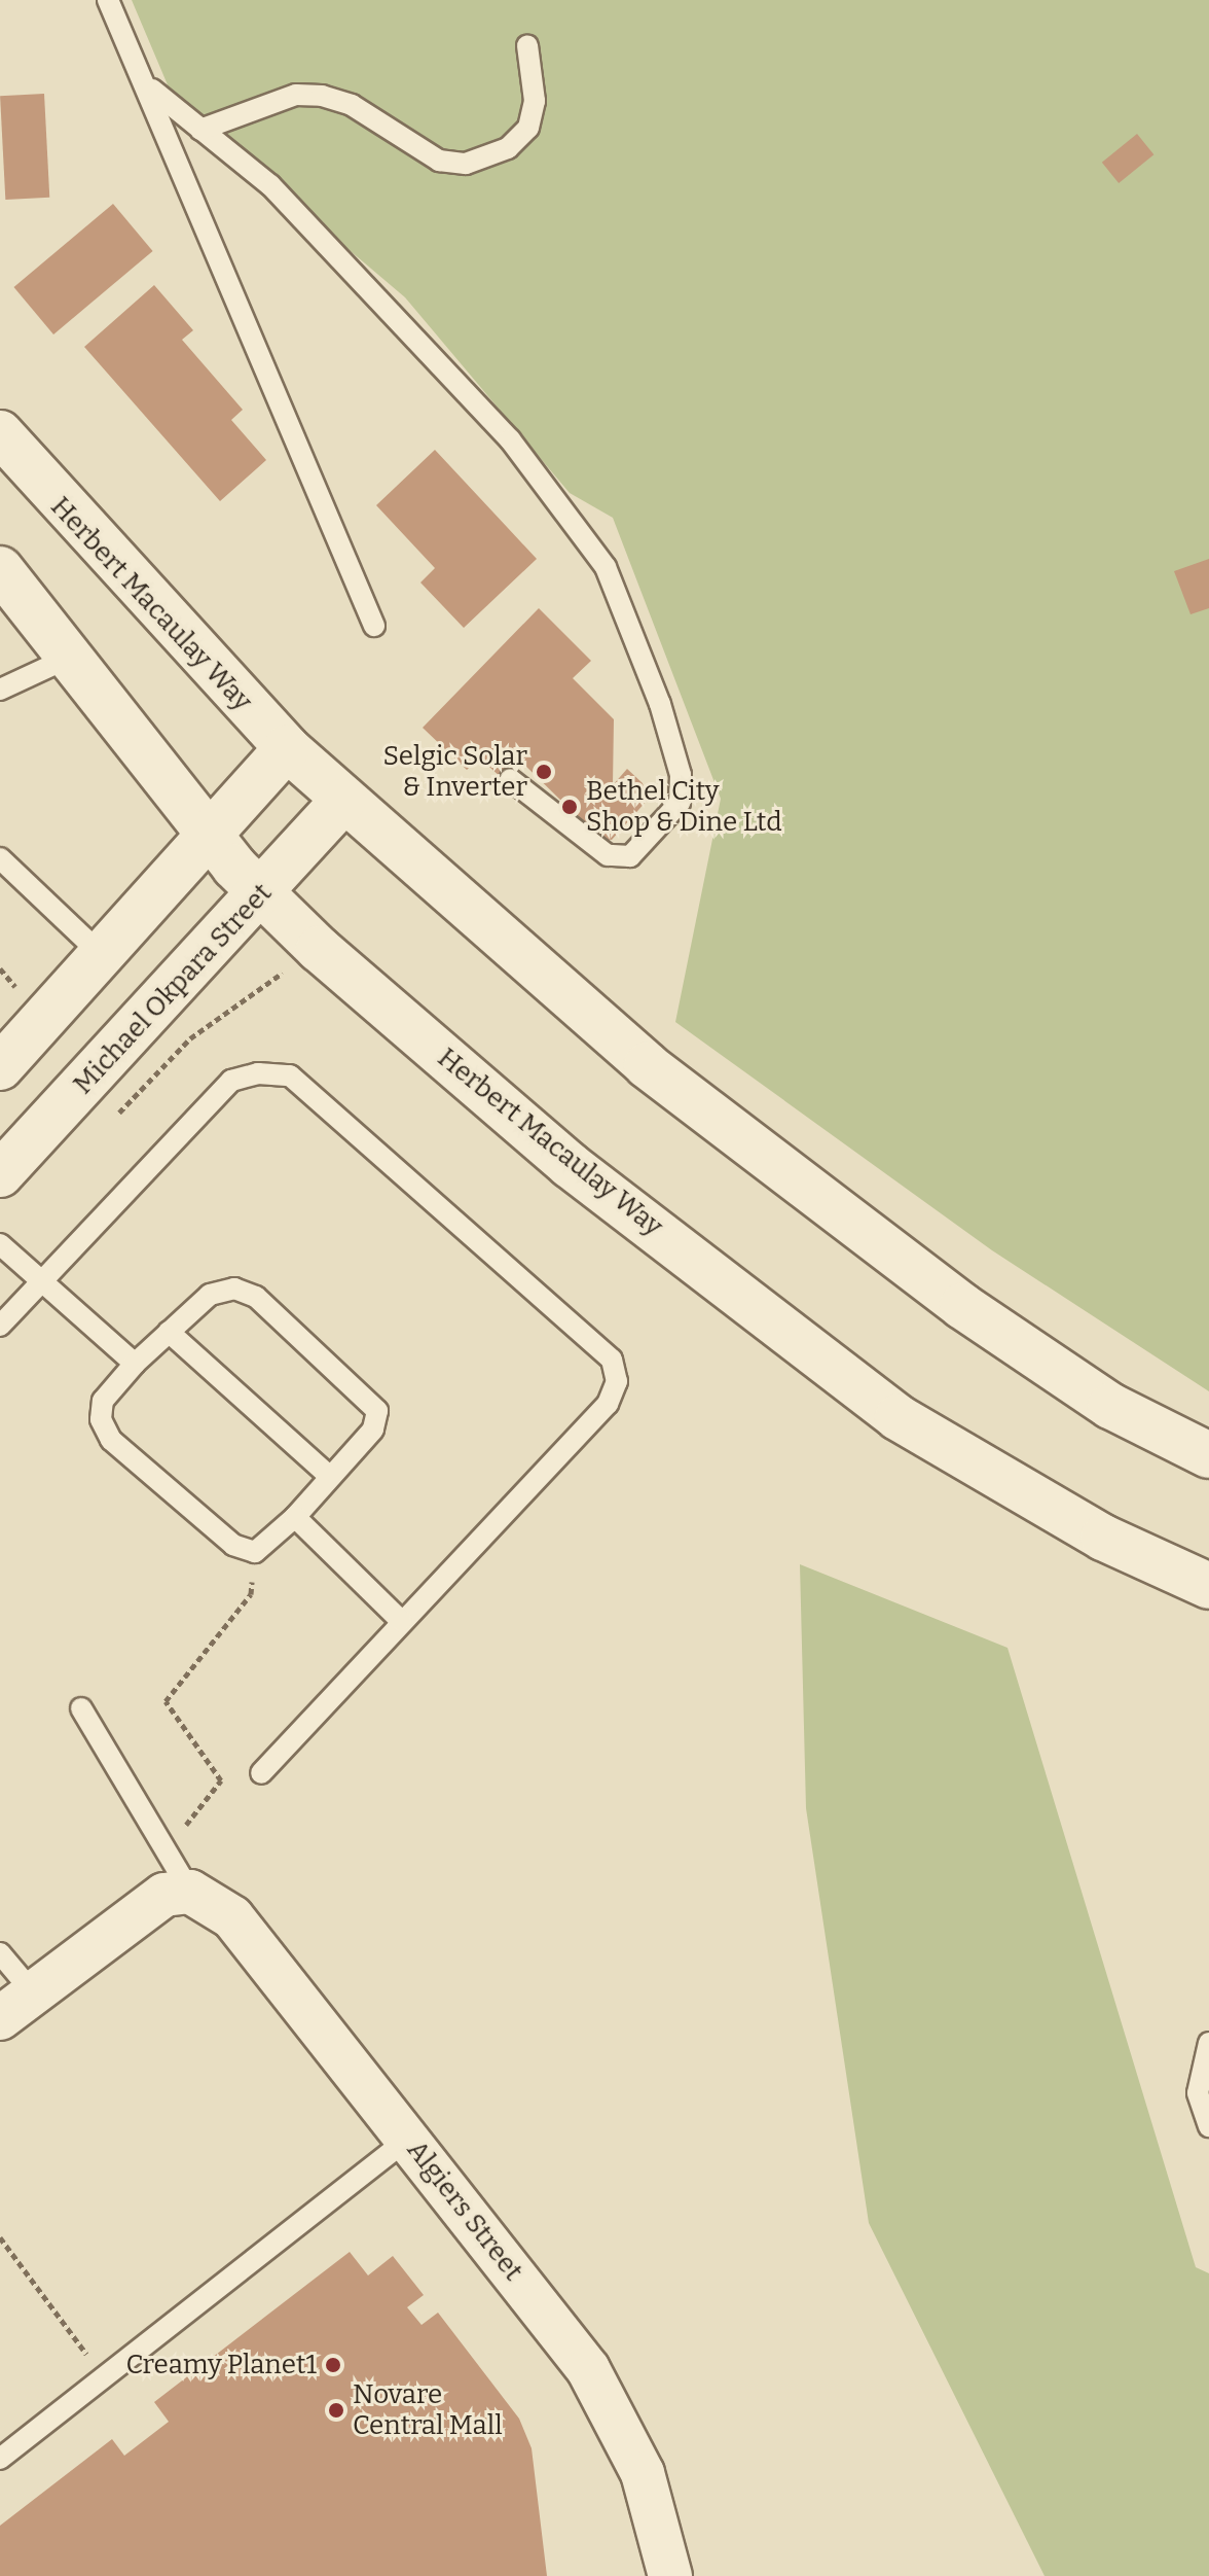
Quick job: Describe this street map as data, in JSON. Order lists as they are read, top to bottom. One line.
{"streets":{"main road":["Herbert Macaulay Way","Michael Okpara Street"],"street":["Algiers Street"]},"crossings":[["Herbert Macaulay Way","Michael Okpara Street"]],"places":["Selgic Solar & Inverter","Bethel City Shop & Dine Ltd","Creamy Planet1","Novare Central Mall"]}
